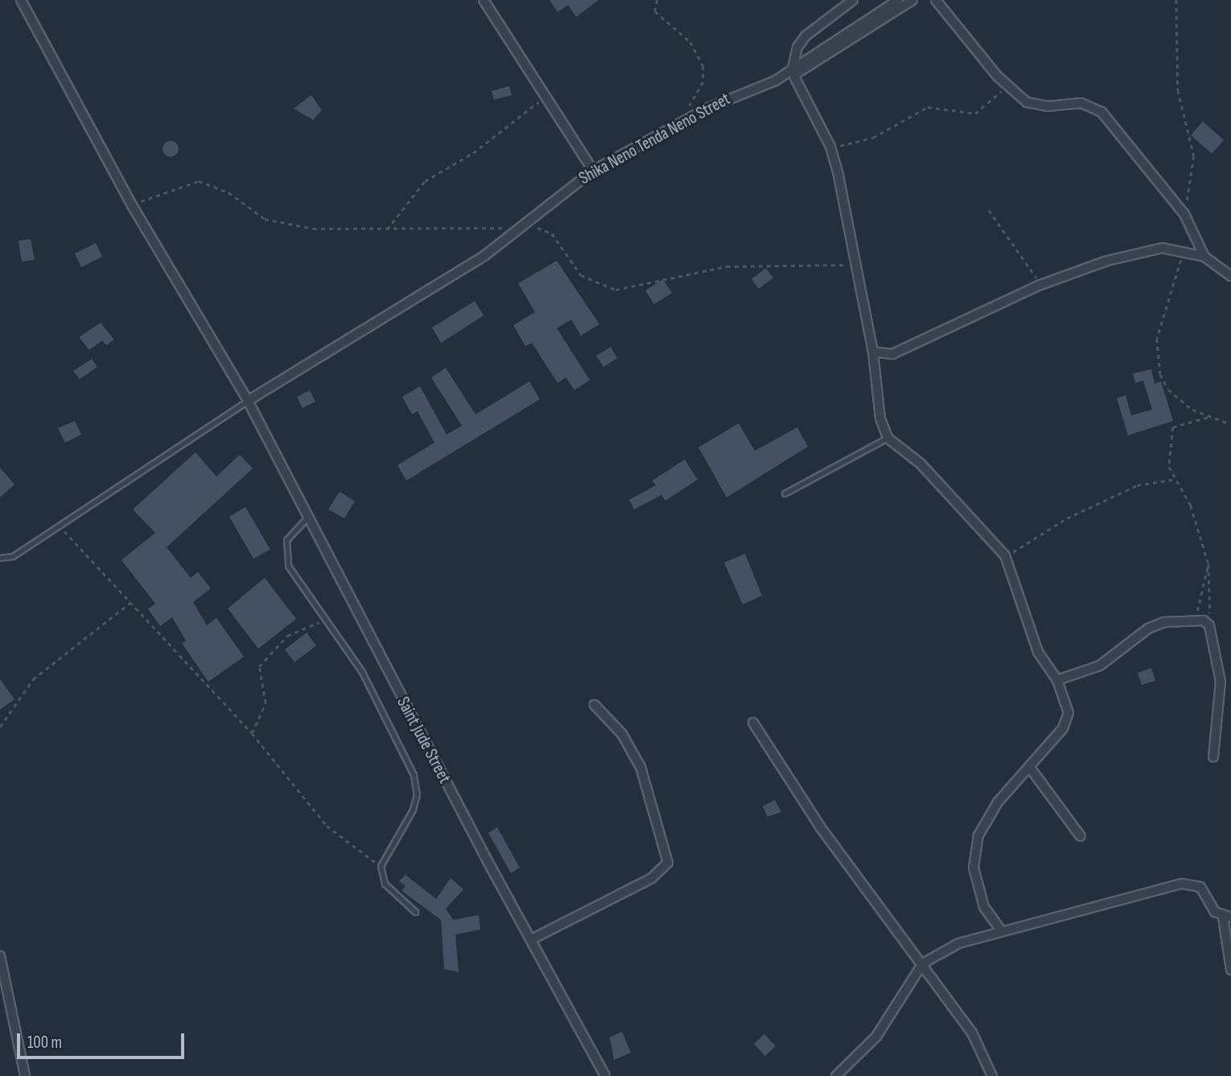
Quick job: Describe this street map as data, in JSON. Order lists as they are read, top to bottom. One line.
{"streets":{"street":["Shika Neno Tenda Neno Street","Saint Jude Street"]},"crossings":[["Shika Neno Tenda Neno Street","Saint Jude Street"]],"scale_bar":"100 m"}
